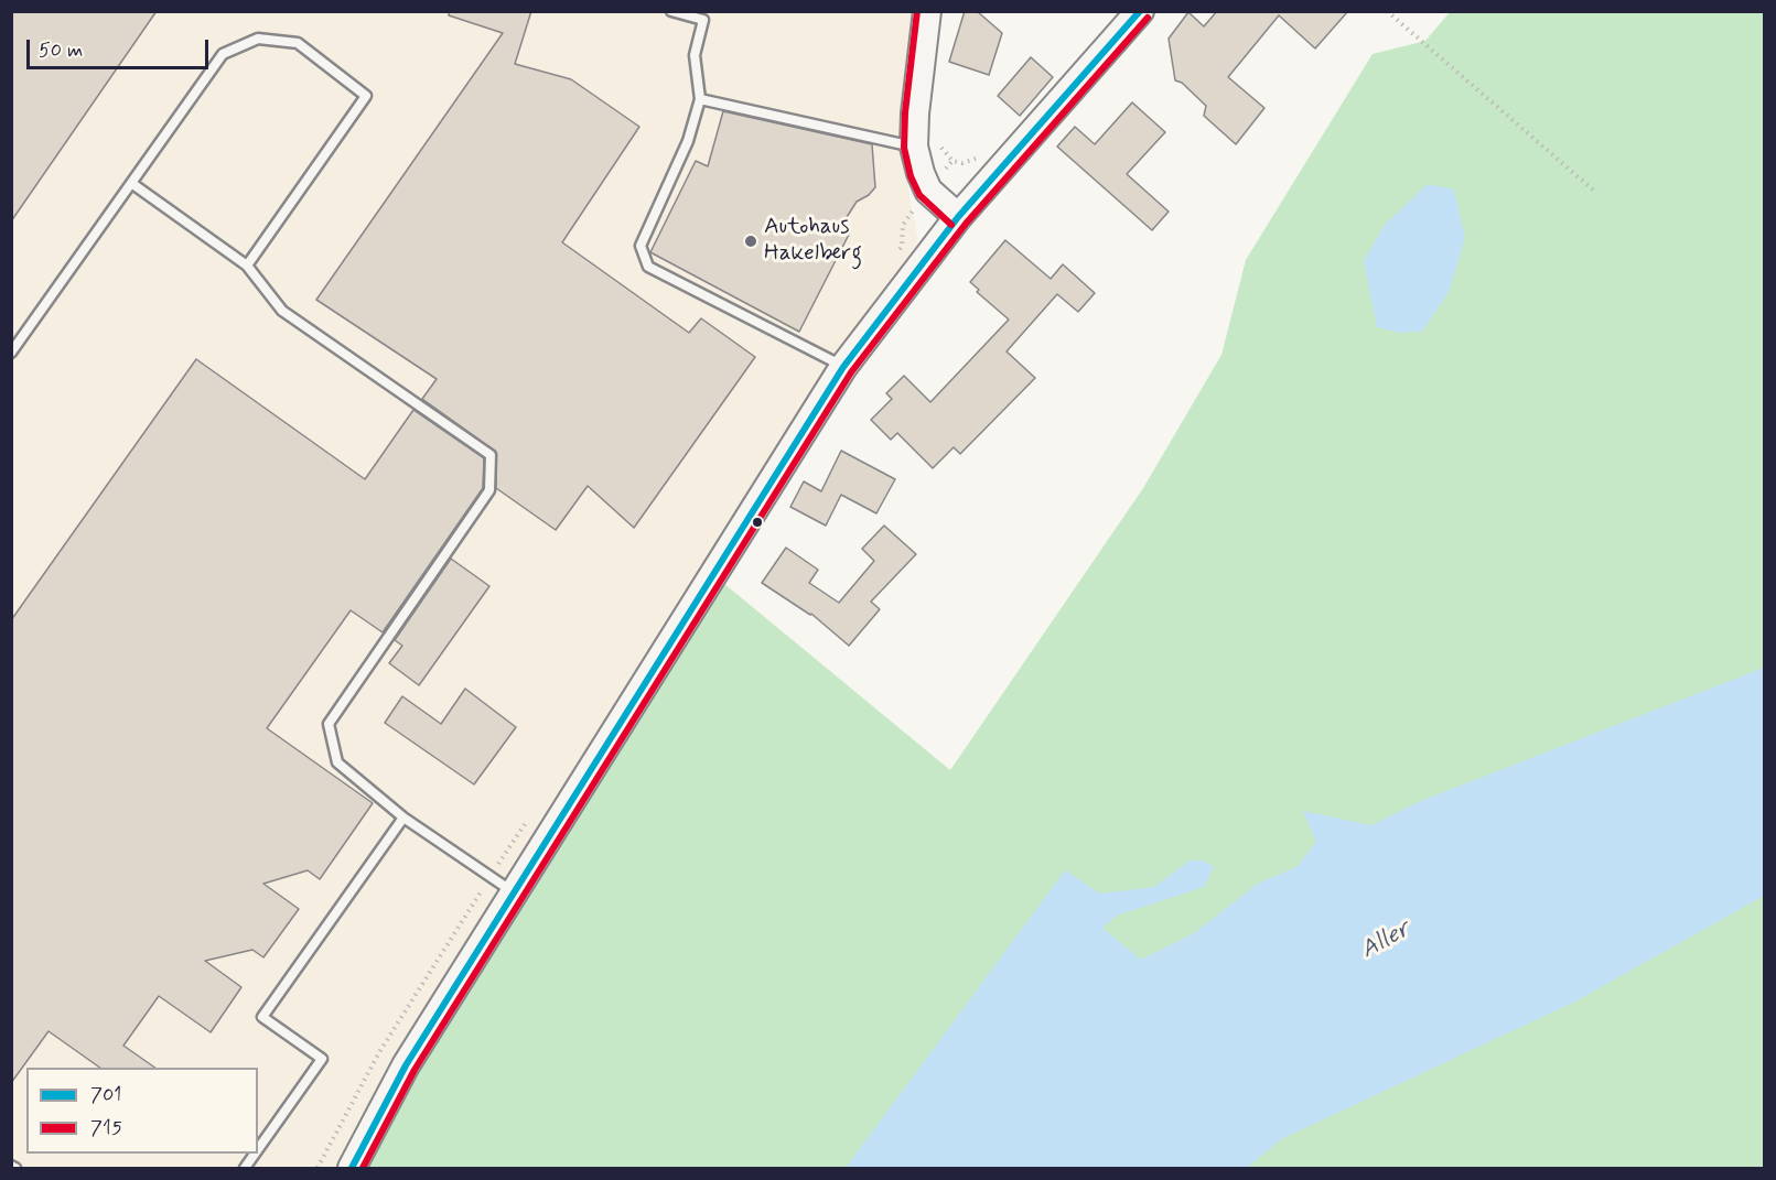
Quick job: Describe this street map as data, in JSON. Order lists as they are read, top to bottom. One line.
{"water":["Aller"],"places":["Autohaus Hakelberg"],"lines":["transit line 701","transit line 715"],"legend":["701","715"],"scale_bar":"50 m"}
